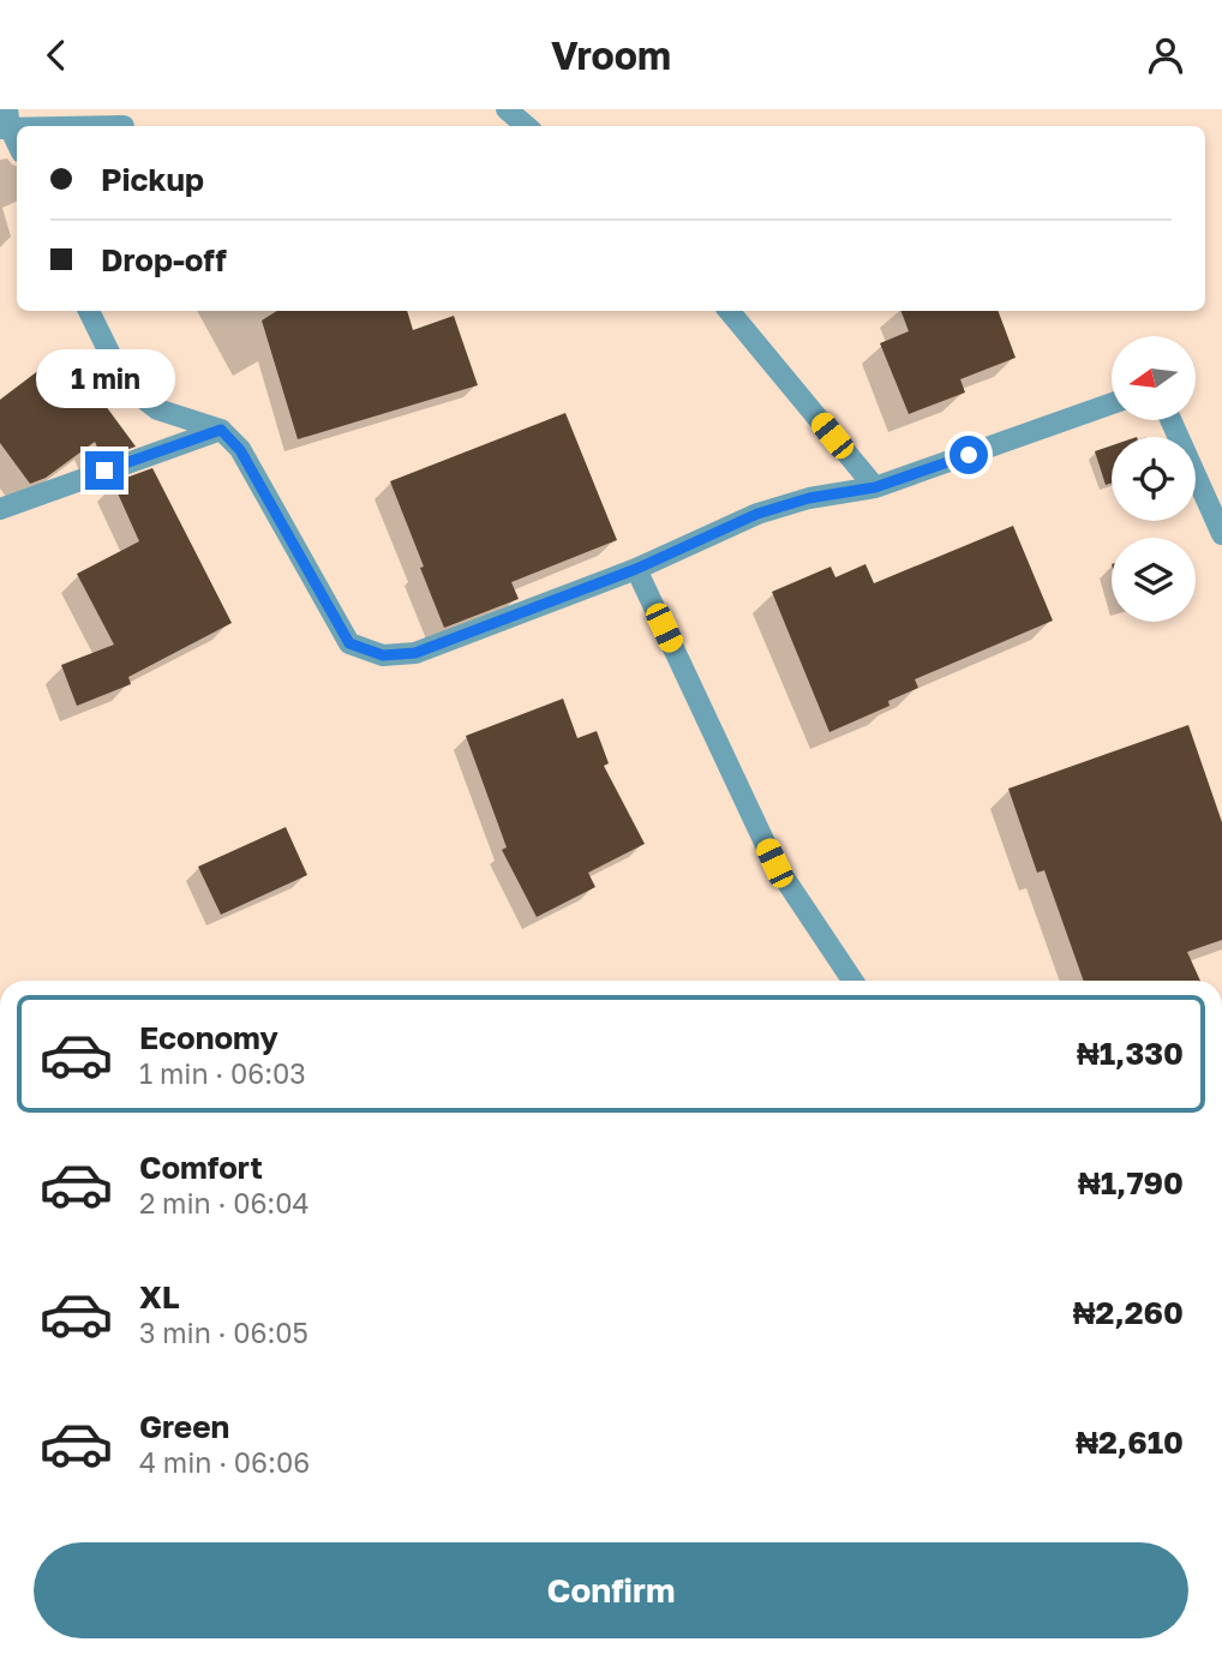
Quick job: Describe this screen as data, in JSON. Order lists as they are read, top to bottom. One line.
{"north":"left","page":{"header":"Vroom","banner":["Pickup","Drop-off"],"bubble":"1 min","list":[{"name":"Economy","note":"1 min · 06:03","value":"₦1,330"},{"name":"Comfort","note":"2 min · 06:04","value":"₦1,790"},{"name":"XL","note":"3 min · 06:05","value":"₦2,260"},{"name":"Green","note":"4 min · 06:06","value":"₦2,610"}],"buttons":"Confirm"}}
